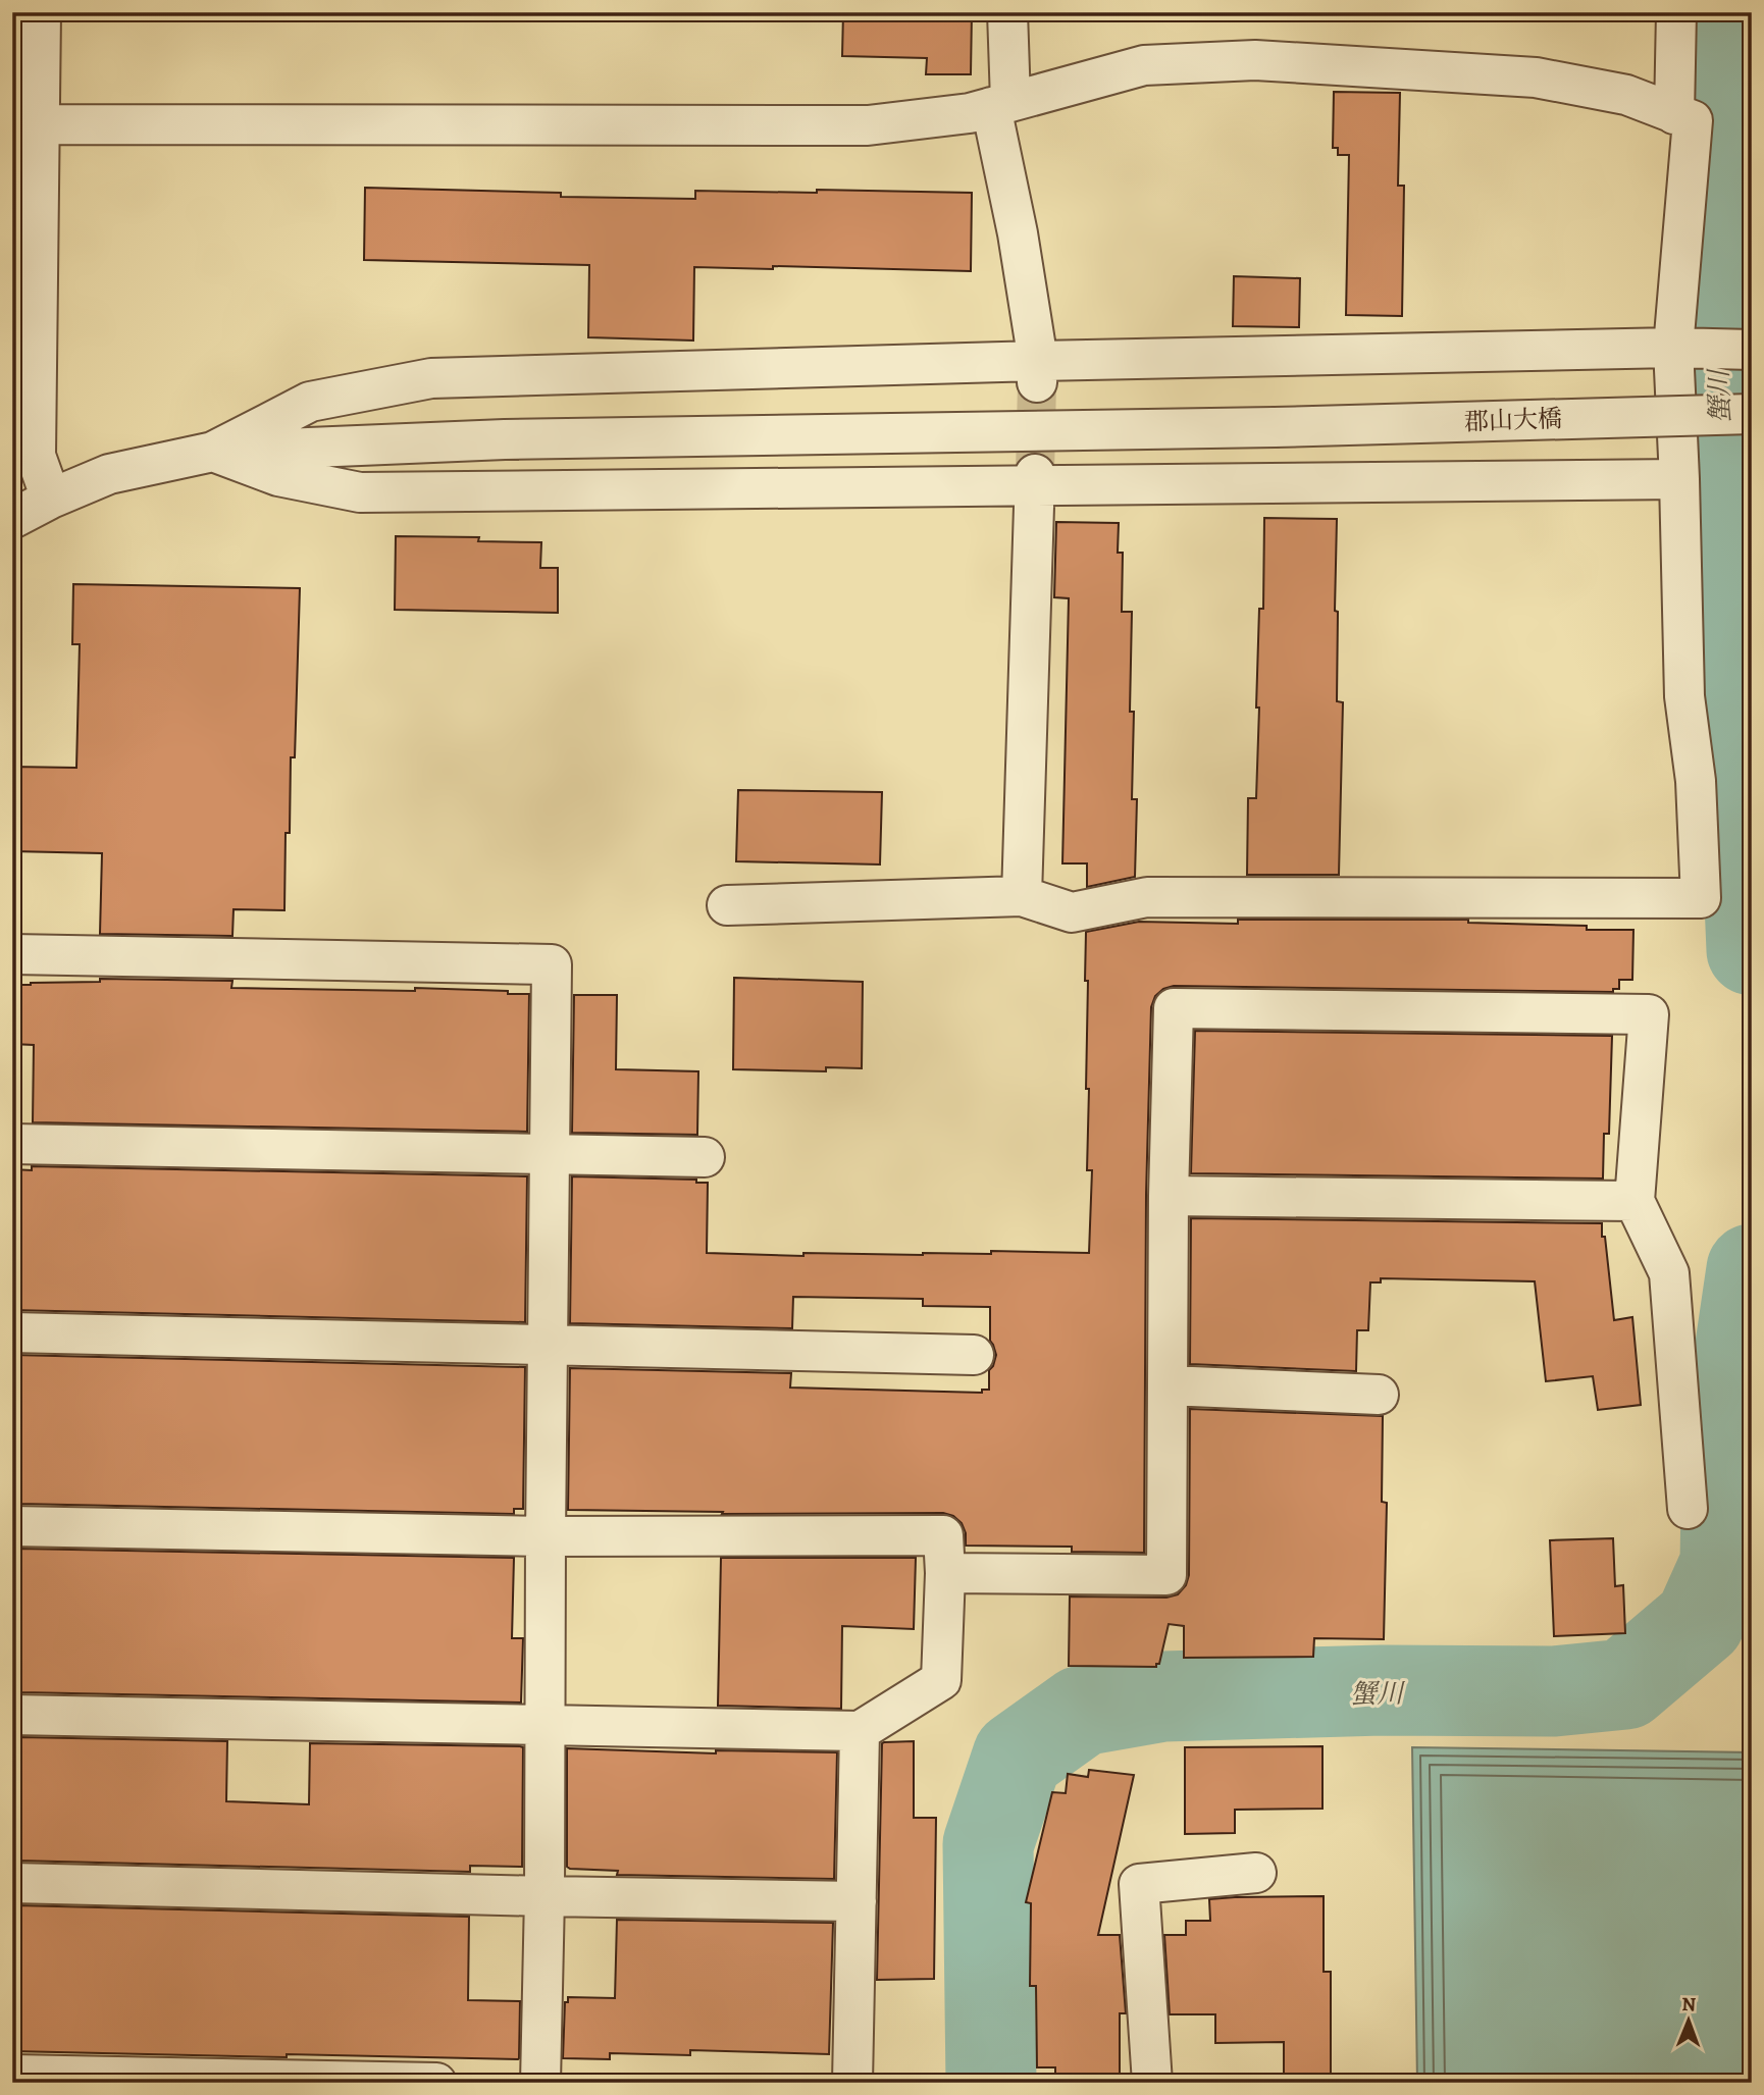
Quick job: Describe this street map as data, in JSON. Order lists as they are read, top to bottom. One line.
{"streets":{"street":["郡山大橋"]},"water":["蟹川"],"north":"top"}
